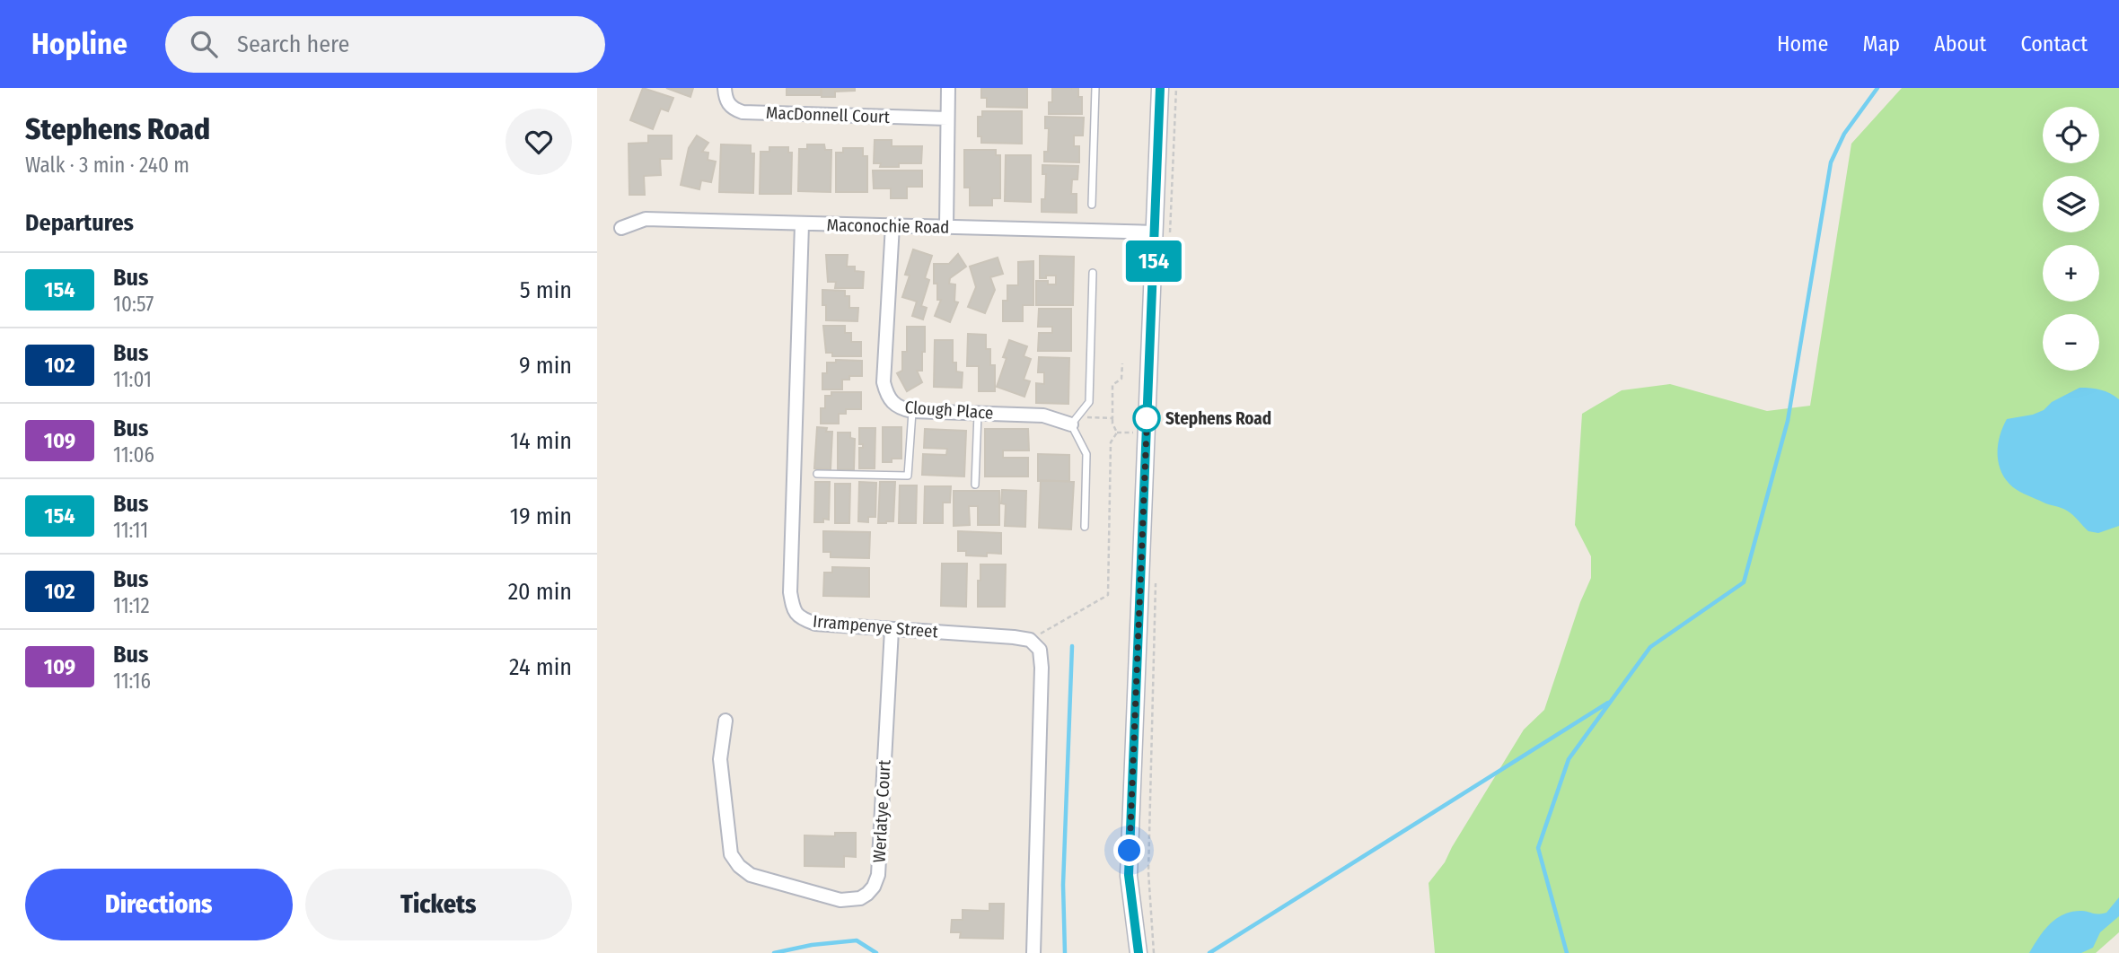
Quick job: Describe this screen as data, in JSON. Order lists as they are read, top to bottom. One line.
{"streets":{"street":["MacDonnell Court","Maconochie Road","Clough Place","Irrampenye Street","Werlatye Court"]},"crossings":[["Maconochie Road","Clough Place"],["Maconochie Road","Irrampenye Street"],["Irrampenye Street","Werlatye Court"]],"places":["Stephens Road"],"lines":["bus line 154"],"page":{"header":"Hopline","search":"Search here","nav":["Home","Map","About","Contact"],"heading":[["Stephens Road","Walk · 3 min · 240 m"],"Departures"],"on_map":"154","map_buttons":["+","−"],"list":[{"mark":"154","name":"Bus","note":"10:57","value":"5 min"},{"mark":"102","name":"Bus","note":"11:01","value":"9 min"},{"mark":"109","name":"Bus","note":"11:06","value":"14 min"},{"mark":"154","name":"Bus","note":"11:11","value":"19 min"},{"mark":"102","name":"Bus","note":"11:12","value":"20 min"},{"mark":"109","name":"Bus","note":"11:16","value":"24 min"}],"buttons":["Directions","Tickets"]}}
